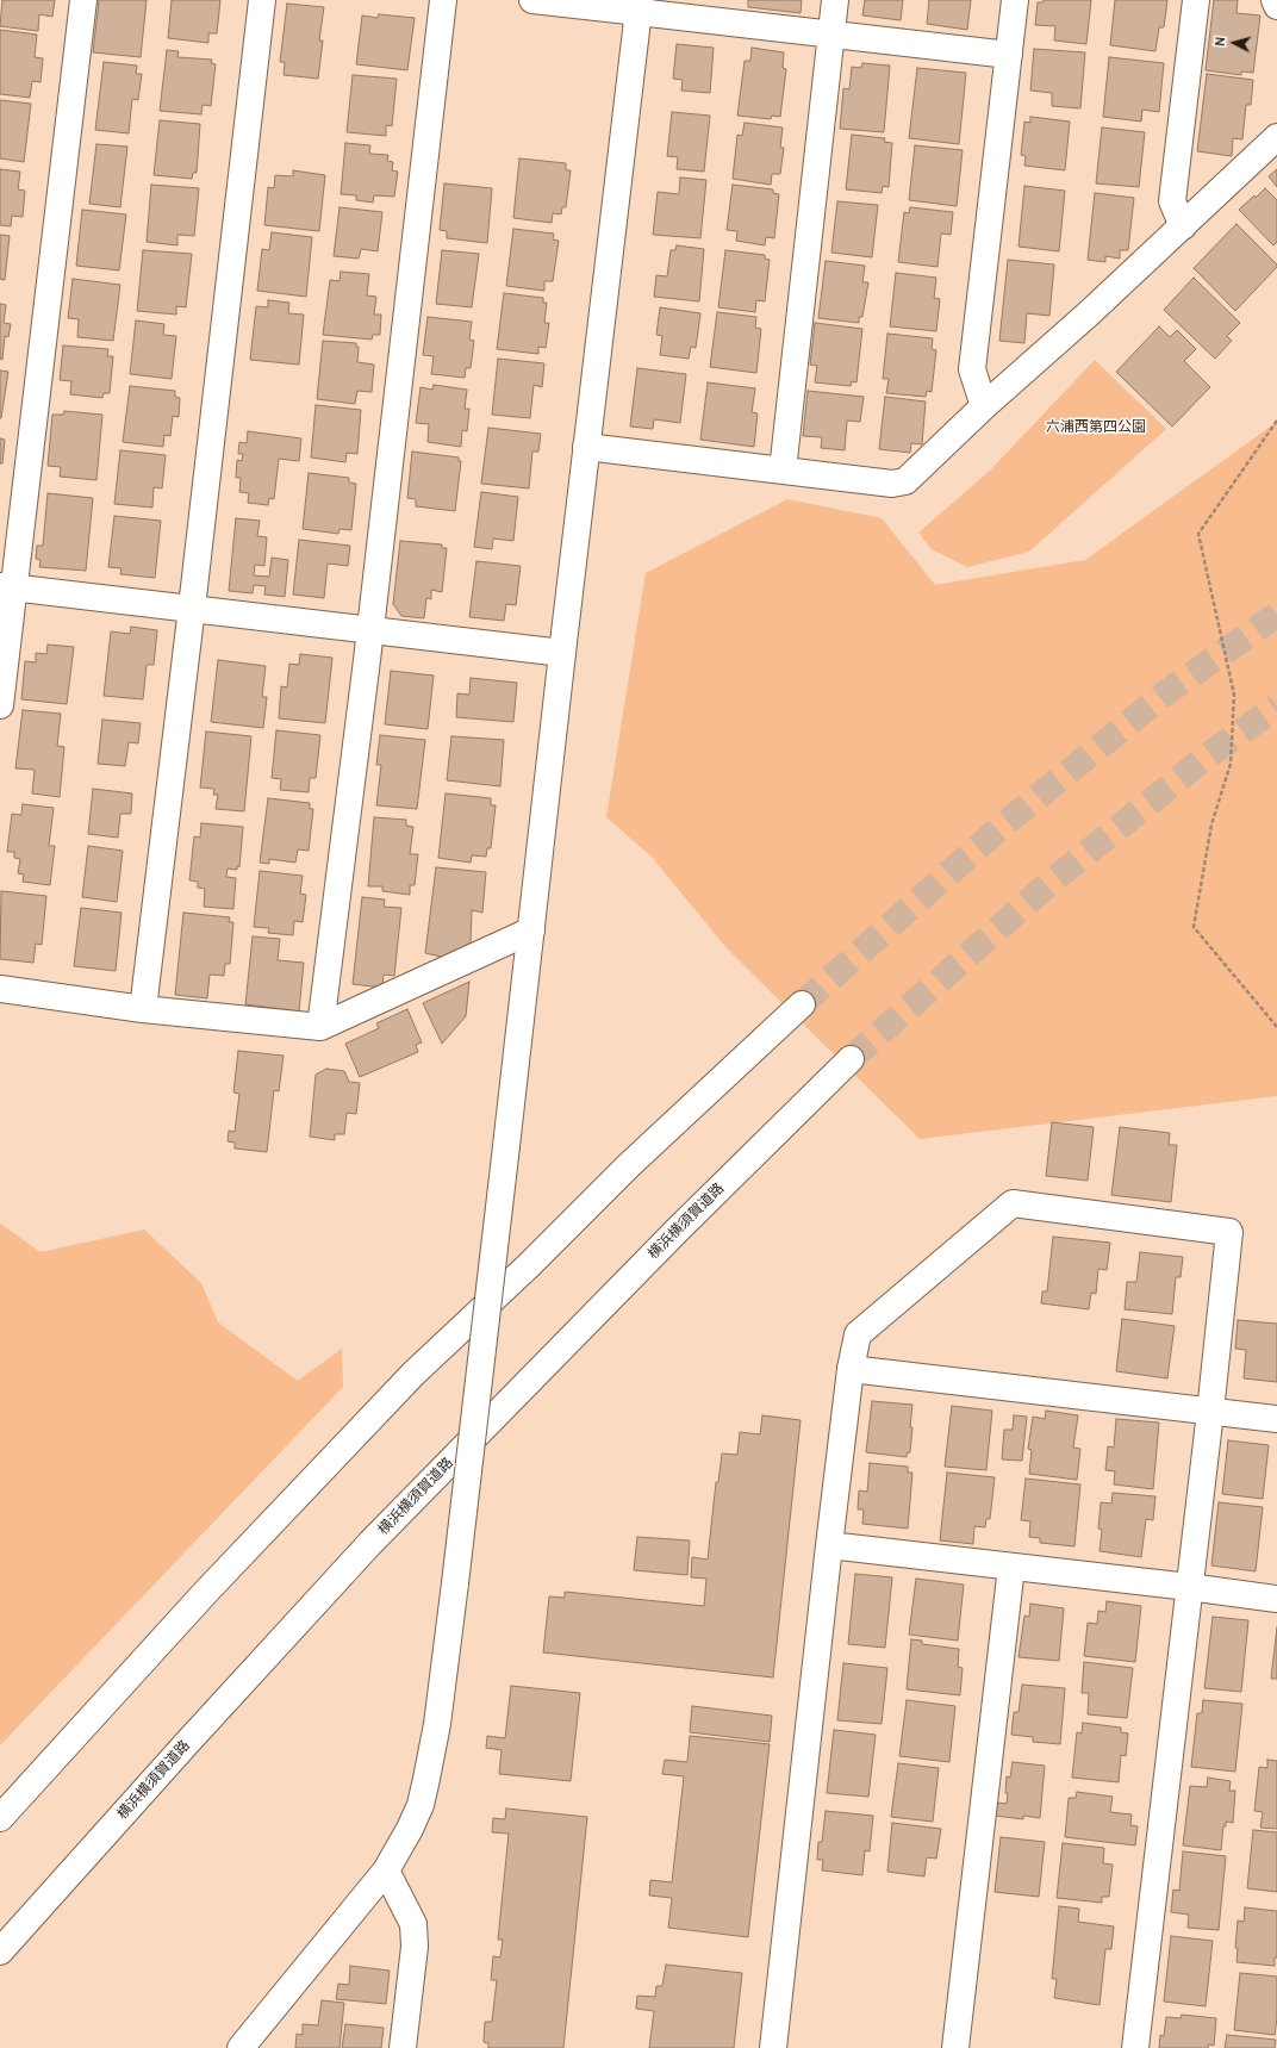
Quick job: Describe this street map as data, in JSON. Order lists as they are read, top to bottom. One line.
{"streets":{"main road":["横浜横須賀道路"]},"parks":["六浦西第四公園"],"north":"left"}
